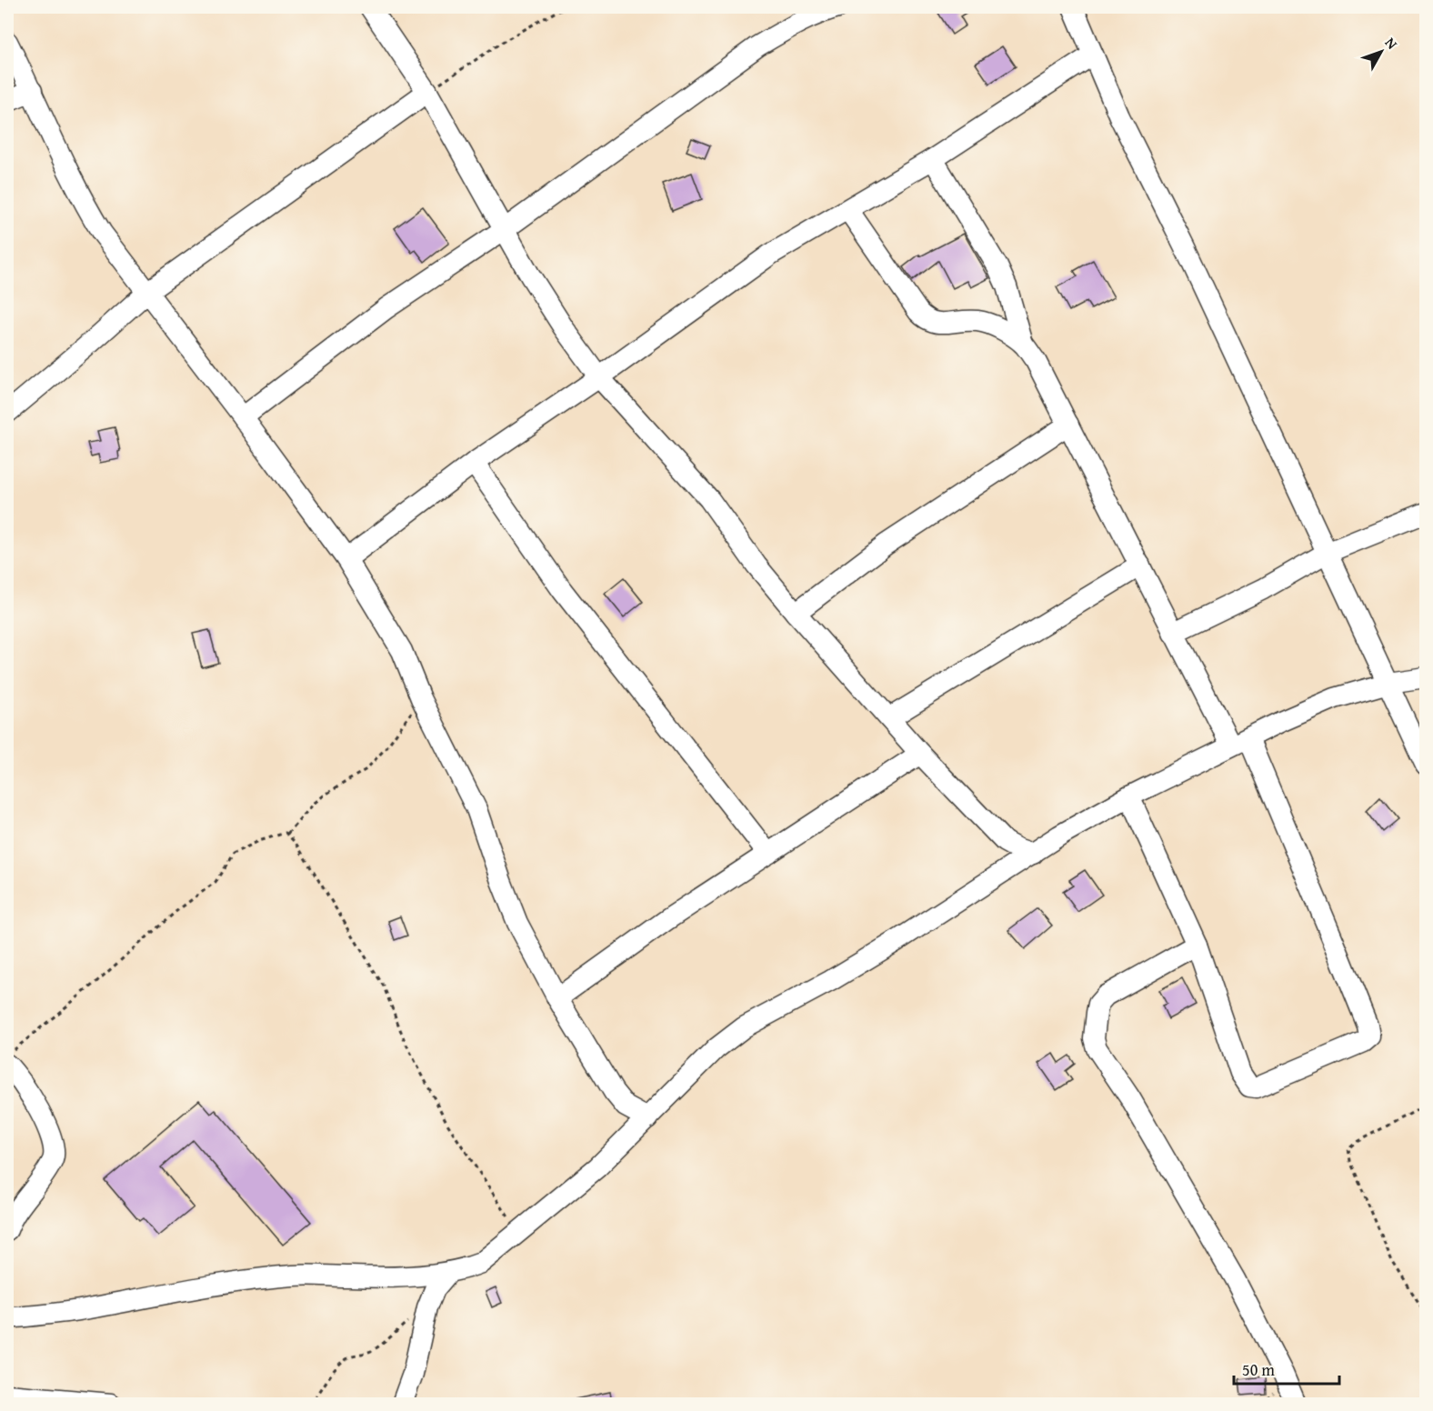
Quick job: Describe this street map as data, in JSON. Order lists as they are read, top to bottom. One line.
{"scale_bar":"50 m","north":"top right"}
